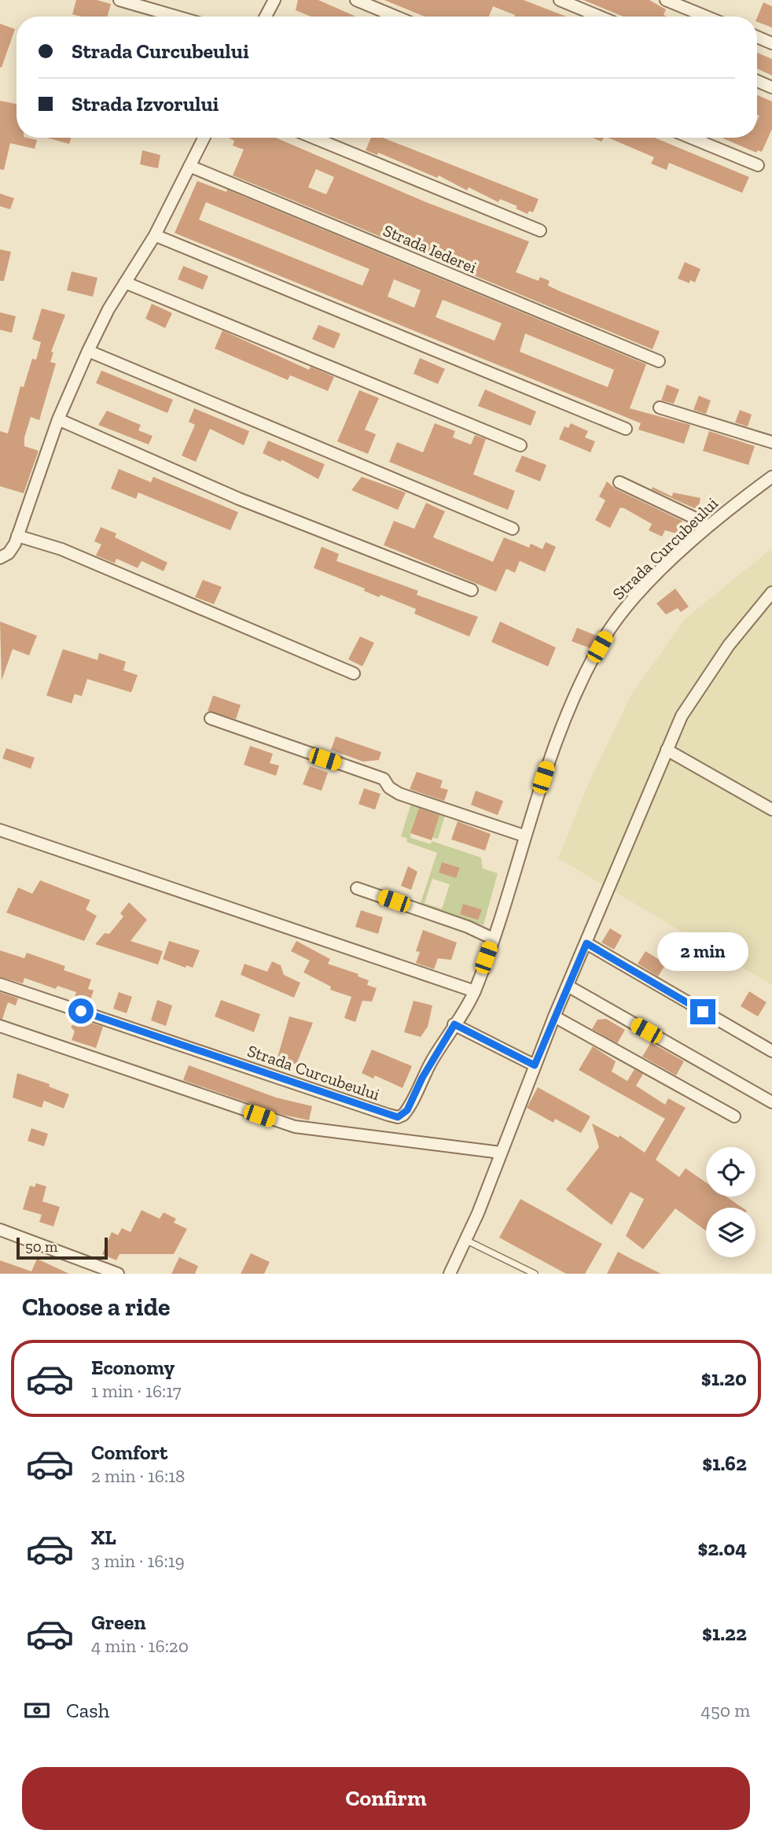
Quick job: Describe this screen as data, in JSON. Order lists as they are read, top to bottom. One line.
{"streets":{"street":["Strada Iederei","Strada Curcubeului"]},"scale_bar":"50 m","page":{"banner":["Strada Curcubeului","Strada Izvorului"],"bubble":"2 min","scale":"50 m","heading":"Choose a ride","list":[{"name":"Economy","note":"1 min · 16:17","value":"$1.20"},{"name":"Comfort","note":"2 min · 16:18","value":"$1.62"},{"name":"XL","note":"3 min · 16:19","value":"$2.04"},{"name":"Green","note":"4 min · 16:20","value":"$1.22"}],"pay":["Cash","450 m"],"buttons":"Confirm"}}
